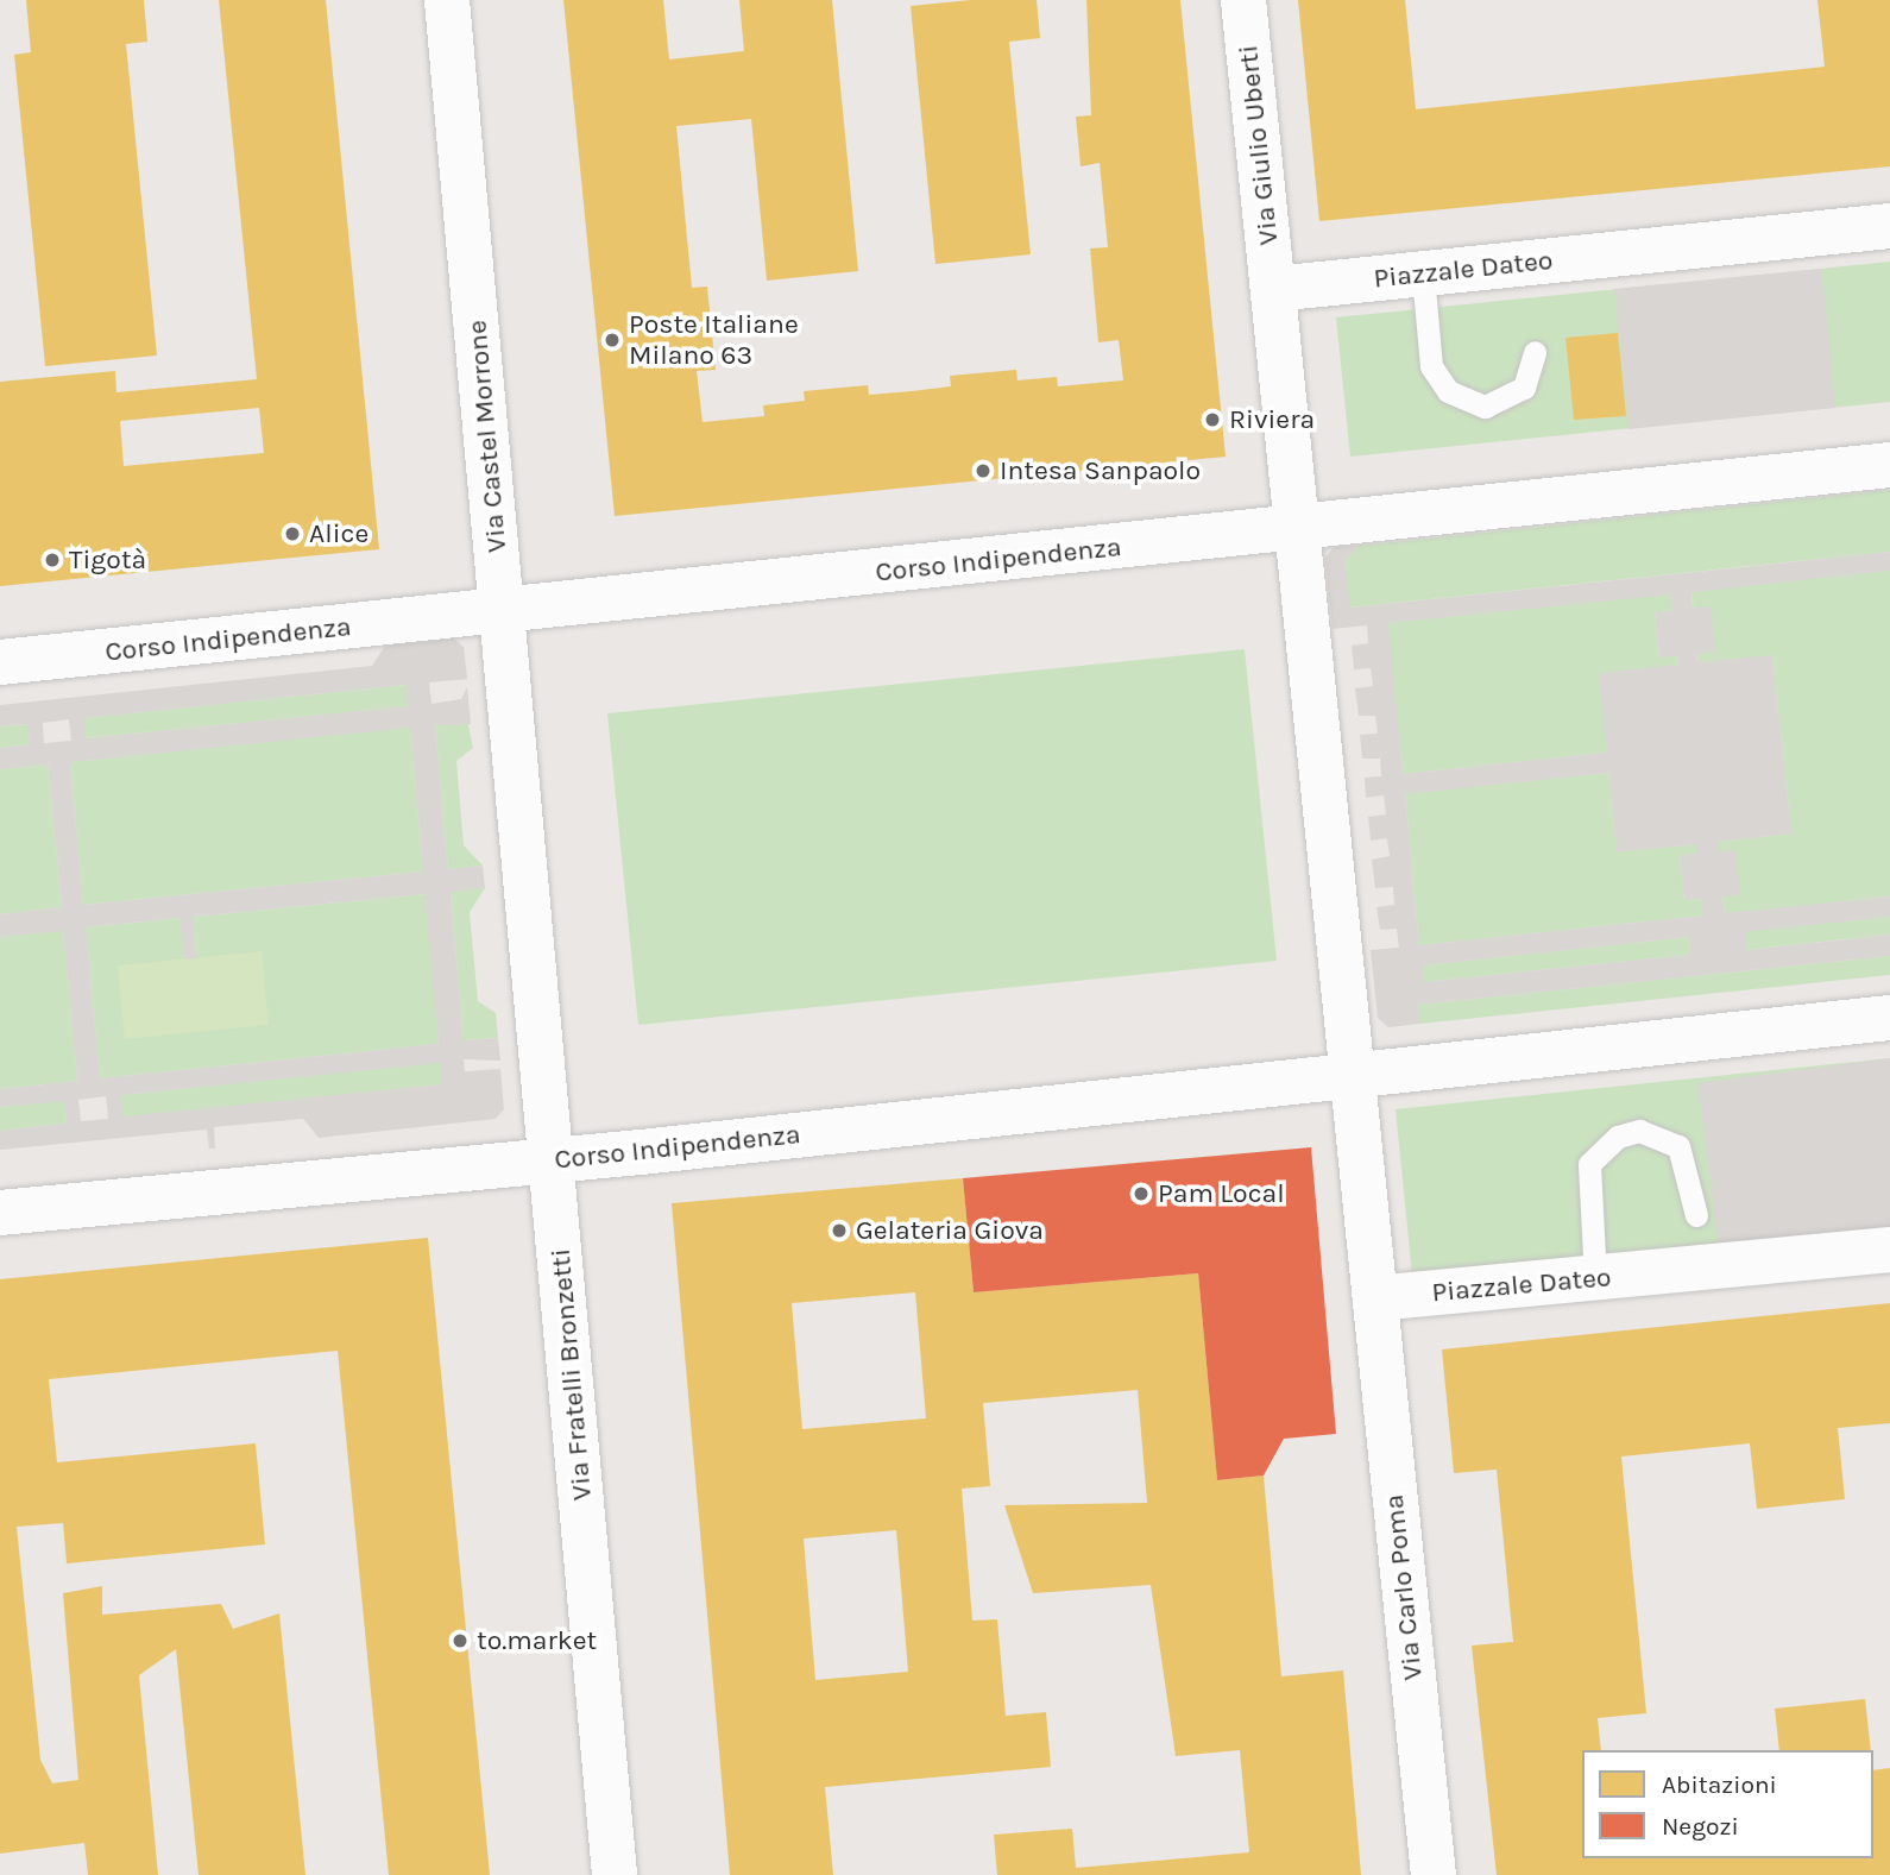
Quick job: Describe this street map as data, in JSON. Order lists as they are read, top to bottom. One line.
{"streets":{"street":["Via Giulio Uberti","Piazzale Dateo","Via Castel Morrone","Corso Indipendenza","Via Fratelli Bronzetti","Via Carlo Poma"]},"crossings":[["Via Giulio Uberti","Piazzale Dateo"],["Piazzale Dateo","Via Carlo Poma"],["Via Castel Morrone","Corso Indipendenza"],["Via Castel Morrone","Via Fratelli Bronzetti"],["Corso Indipendenza","Via Fratelli Bronzetti"]],"places":["Poste Italiane Milano 63","Riviera","Intesa Sanpaolo","Alice","Tigotà","Pam Local","Gelateria Giova","to.market"],"legend":["Abitazioni","Negozi"]}
